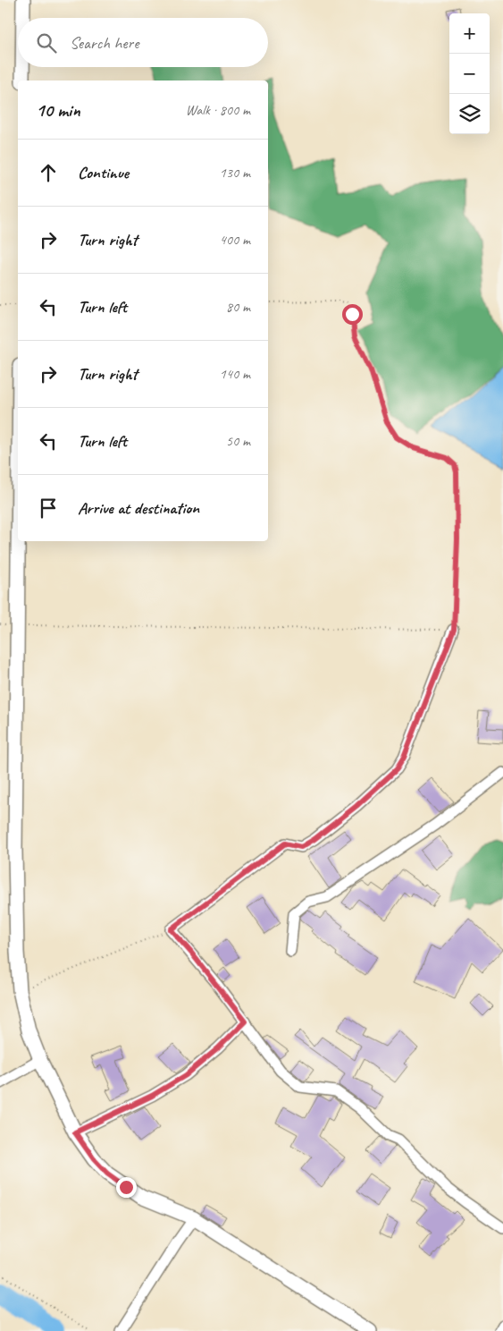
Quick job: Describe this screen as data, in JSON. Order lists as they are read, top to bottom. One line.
{"page":{"map_buttons":["+","−"],"search":"Search here","heading":["10 min","Walk · 800 m"],"list":[["Continue","130 m"],["Turn right","400 m"],["Turn left","80 m"],["Turn right","140 m"],["Turn left","50 m"],"Arrive at destination"]}}
